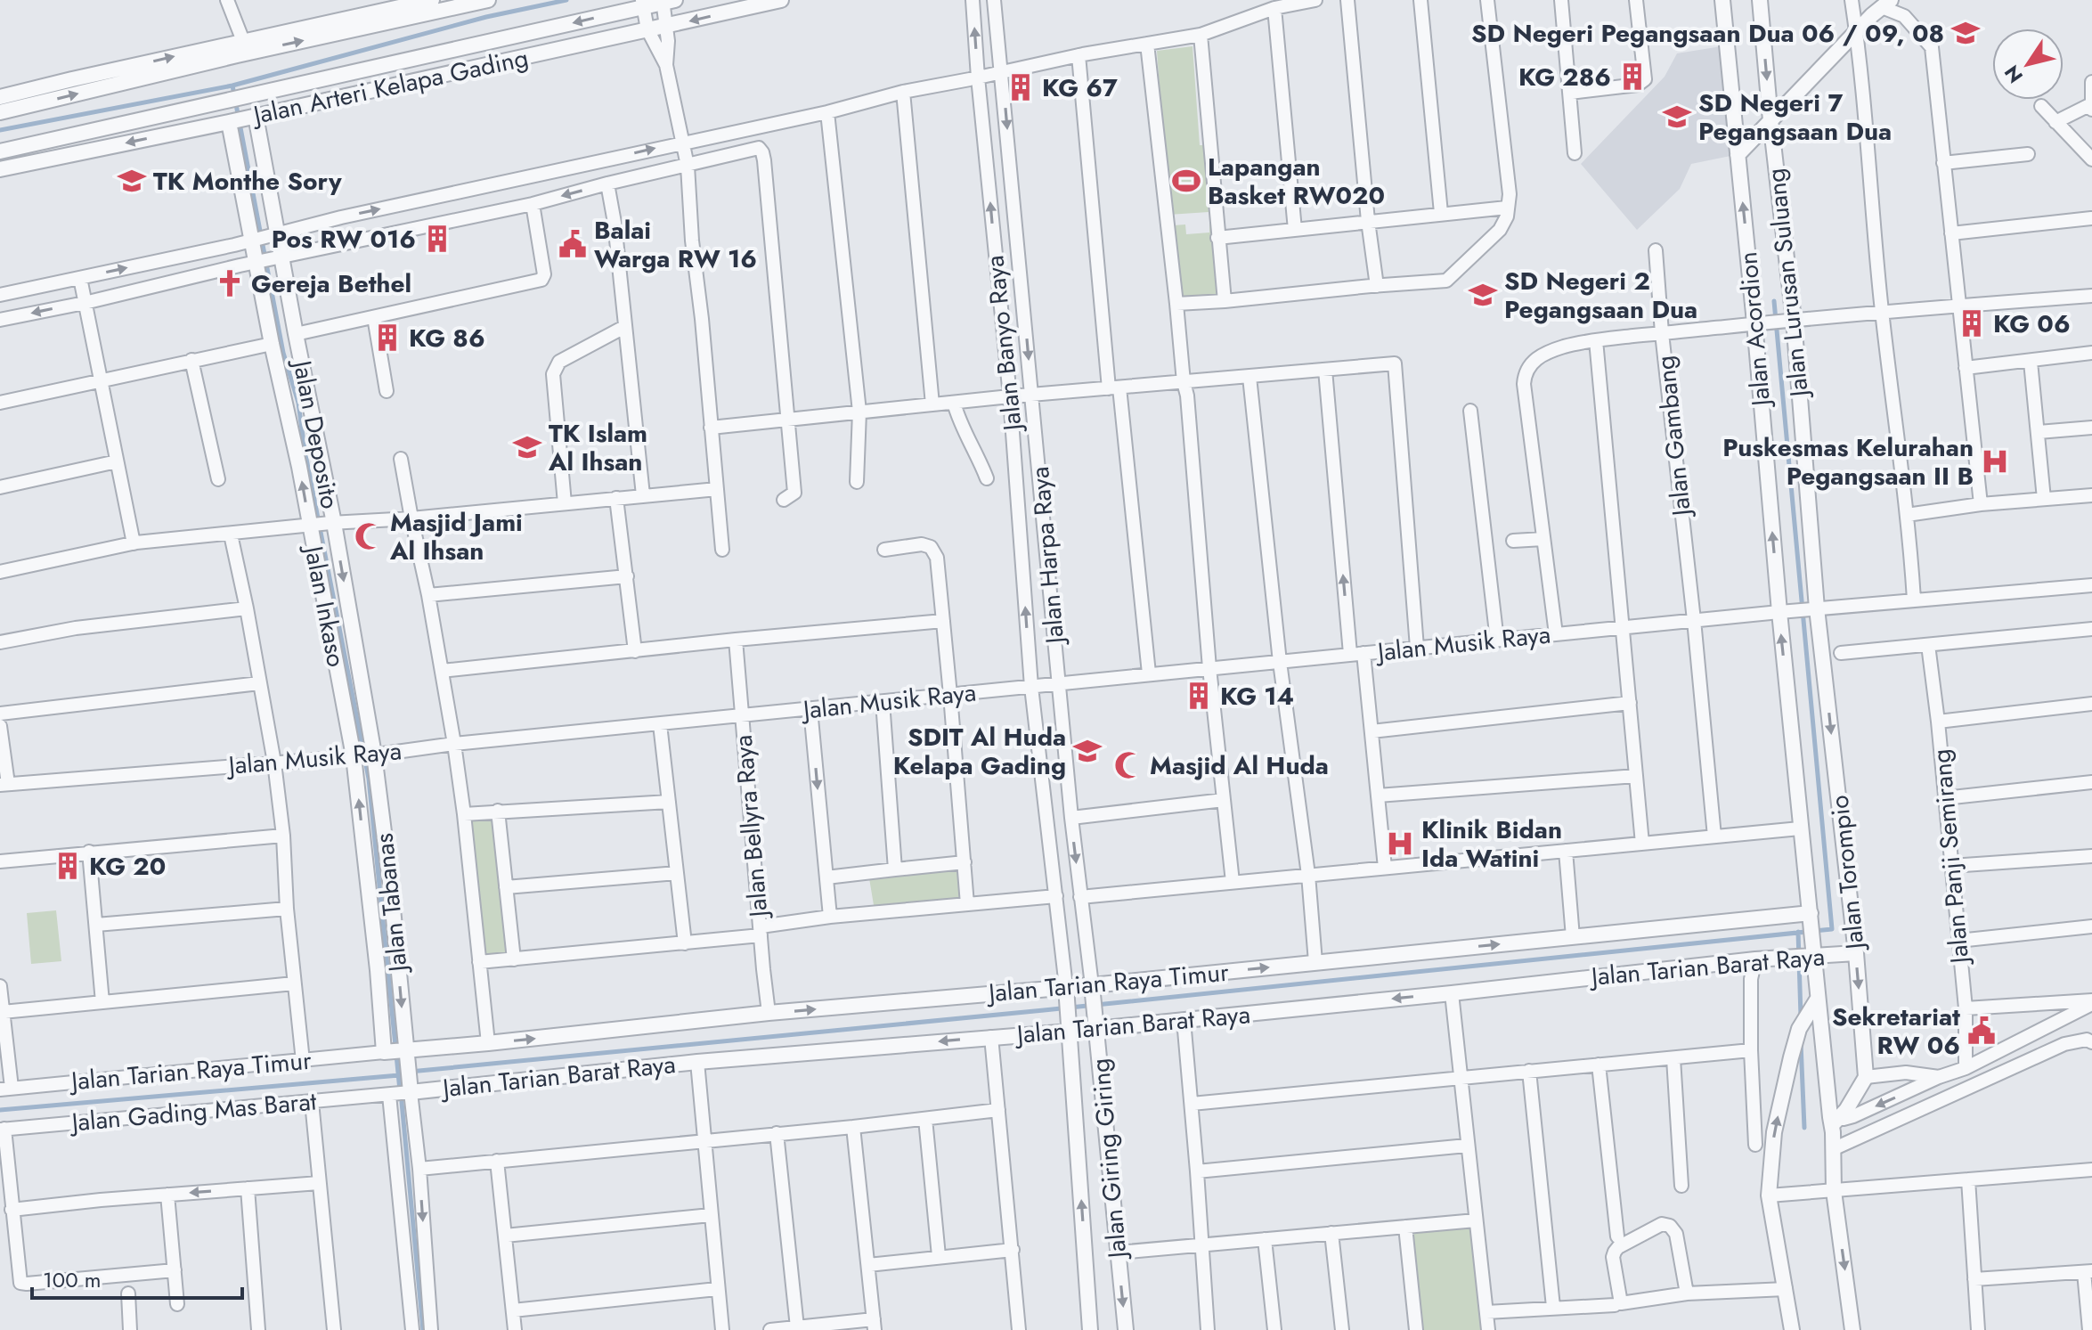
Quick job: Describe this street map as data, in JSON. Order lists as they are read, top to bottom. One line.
{"streets":{"street":["Jalan Arteri Kelapa Gading","Jalan Lurusan Suluang","Jalan Acordion","Jalan Banyo Raya","Jalan Deposito","Jalan Gambang","Jalan Harpa Raya","Jalan Inkaso","Jalan Musik Raya","Jalan Bellyra Raya","Jalan Panji Semirang","Jalan Torompio","Jalan Tabanas","Jalan Tarian Barat Raya","Jalan Tarian Raya Timur","Jalan Gading Mas Barat","Jalan Giring Giring"]},"crossings":[["Jalan Arteri Kelapa Gading","Jalan Deposito"],["Jalan Arteri Kelapa Gading","Jalan Inkaso"],["Jalan Lurusan Suluang","Jalan Musik Raya"],["Jalan Lurusan Suluang","Jalan Torompio"],["Jalan Acordion","Jalan Musik Raya"],["Jalan Acordion","Jalan Torompio"],["Jalan Acordion","Jalan Tarian Raya Timur"],["Jalan Banyo Raya","Jalan Harpa Raya"],["Jalan Banyo Raya","Jalan Musik Raya"],["Jalan Banyo Raya","Jalan Tarian Raya Timur"],["Jalan Deposito","Jalan Inkaso"],["Jalan Deposito","Jalan Musik Raya"],["Jalan Deposito","Jalan Tabanas"],["Jalan Gambang","Jalan Musik Raya"],["Jalan Harpa Raya","Jalan Musik Raya"],["Jalan Inkaso","Jalan Musik Raya"],["Jalan Inkaso","Jalan Tabanas"],["Jalan Musik Raya","Jalan Bellyra Raya"],["Jalan Musik Raya","Jalan Torompio"],["Jalan Musik Raya","Jalan Tabanas"],["Jalan Bellyra Raya","Jalan Tarian Raya Timur"],["Jalan Torompio","Jalan Tarian Barat Raya"],["Jalan Torompio","Jalan Tarian Raya Timur"],["Jalan Tabanas","Jalan Tarian Barat Raya"],["Jalan Tabanas","Jalan Tarian Raya Timur"],["Jalan Tabanas","Jalan Gading Mas Barat"],["Jalan Tarian Barat Raya","Jalan Gading Mas Barat"],["Jalan Tarian Barat Raya","Jalan Giring Giring"],["Jalan Tarian Raya Timur","Jalan Giring Giring"]],"places":{"school or university":["SD Negeri Pegangsaan Dua 06 / 09, 08","SD Negeri 7 Pegangsaan Dua","TK Monthe Sory","SD Negeri 2 Pegangsaan Dua","TK Islam Al Ihsan","SDIT Al Huda Kelapa Gading"],"building":["KG 286","KG 67","Pos RW 016","KG 06","KG 86","KG 14","KG 20"],"sports":["Lapangan Basket RW020"],"public building":["Balai Warga RW 16","Sekretariat RW 06"],"church":["Gereja Bethel"],"hospital":["Puskesmas Kelurahan Pegangsaan II B","Klinik Bidan Ida Watini"],"mosque":["Masjid Jami Al Ihsan","Masjid Al Huda"]},"scale_bar":"100 m","north":"bottom left"}
